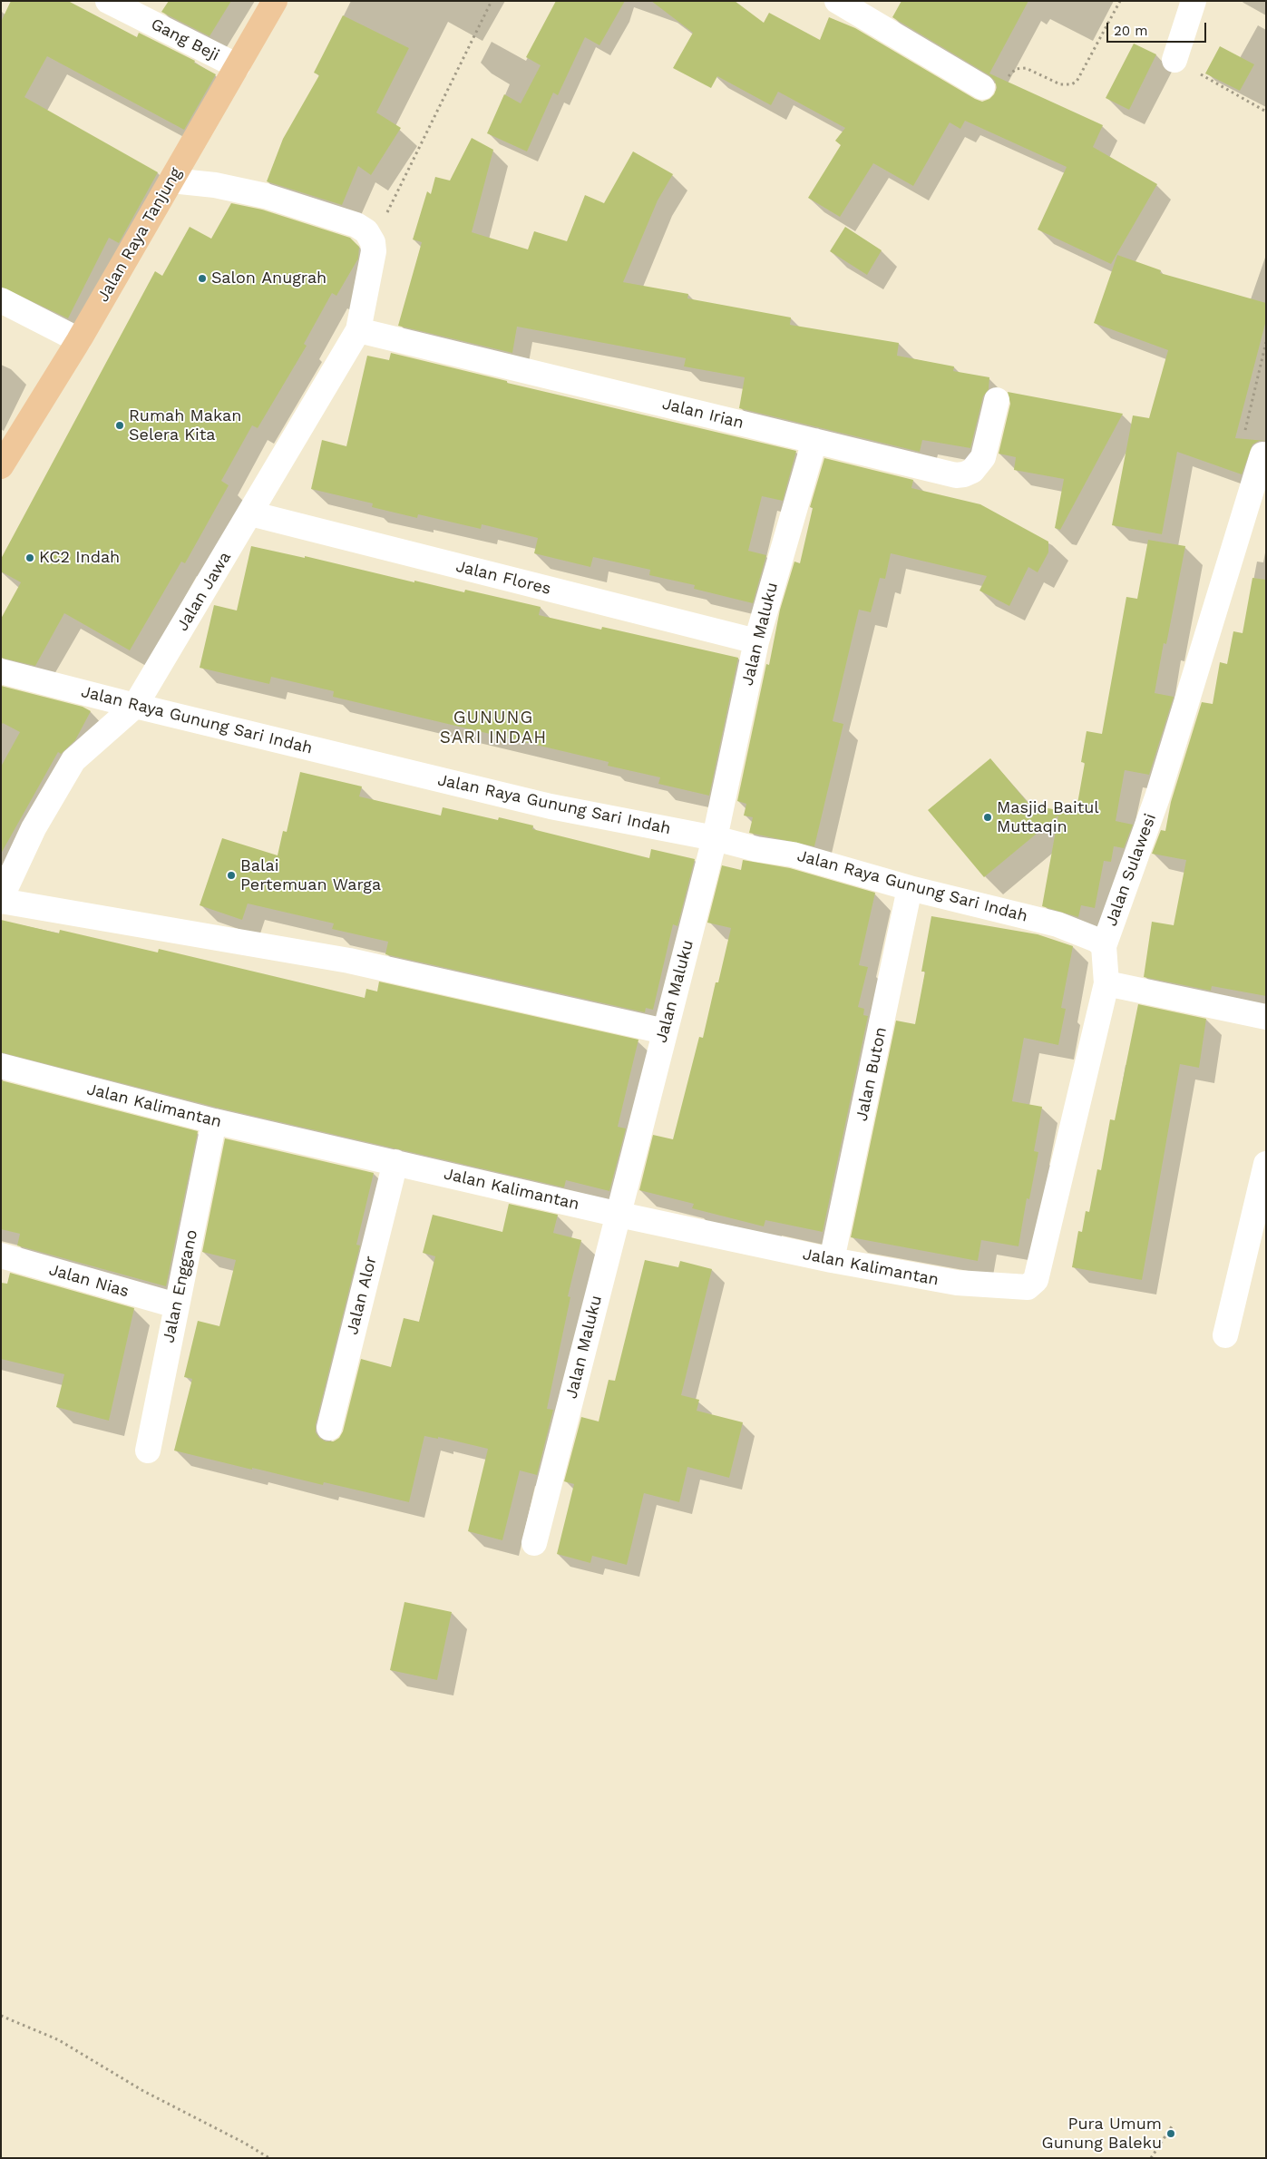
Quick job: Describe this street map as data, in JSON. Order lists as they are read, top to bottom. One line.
{"streets":{"main road":["Jalan Raya Tanjung"],"street":["Gang Beji","Jalan Irian","Jalan Flores","Jalan Jawa","Jalan Maluku","Jalan Raya Gunung Sari Indah","Jalan Sulawesi","Jalan Buton","Jalan Kalimantan","Jalan Nias","Jalan Enggano","Jalan Alor"]},"crossings":[["Gang Beji","Jalan Raya Tanjung"],["Jalan Irian","Jalan Jawa"],["Jalan Irian","Jalan Maluku"],["Jalan Flores","Jalan Jawa"],["Jalan Flores","Jalan Maluku"],["Jalan Jawa","Jalan Raya Gunung Sari Indah"],["Jalan Maluku","Jalan Raya Gunung Sari Indah"],["Jalan Maluku","Jalan Kalimantan"],["Jalan Raya Gunung Sari Indah","Jalan Sulawesi"],["Jalan Raya Gunung Sari Indah","Jalan Buton"],["Jalan Sulawesi","Jalan Kalimantan"],["Jalan Buton","Jalan Kalimantan"],["Jalan Kalimantan","Jalan Enggano"],["Jalan Kalimantan","Jalan Alor"],["Jalan Nias","Jalan Enggano"]],"districts":["GUNUNG SARI INDAH"],"places":["Salon Anugrah","Rumah Makan Selera Kita","KC2 Indah","Masjid Baitul Muttaqin","Balai Pertemuan Warga","Pura Umum Gunung Baleku"],"scale_bar":"20 m"}
